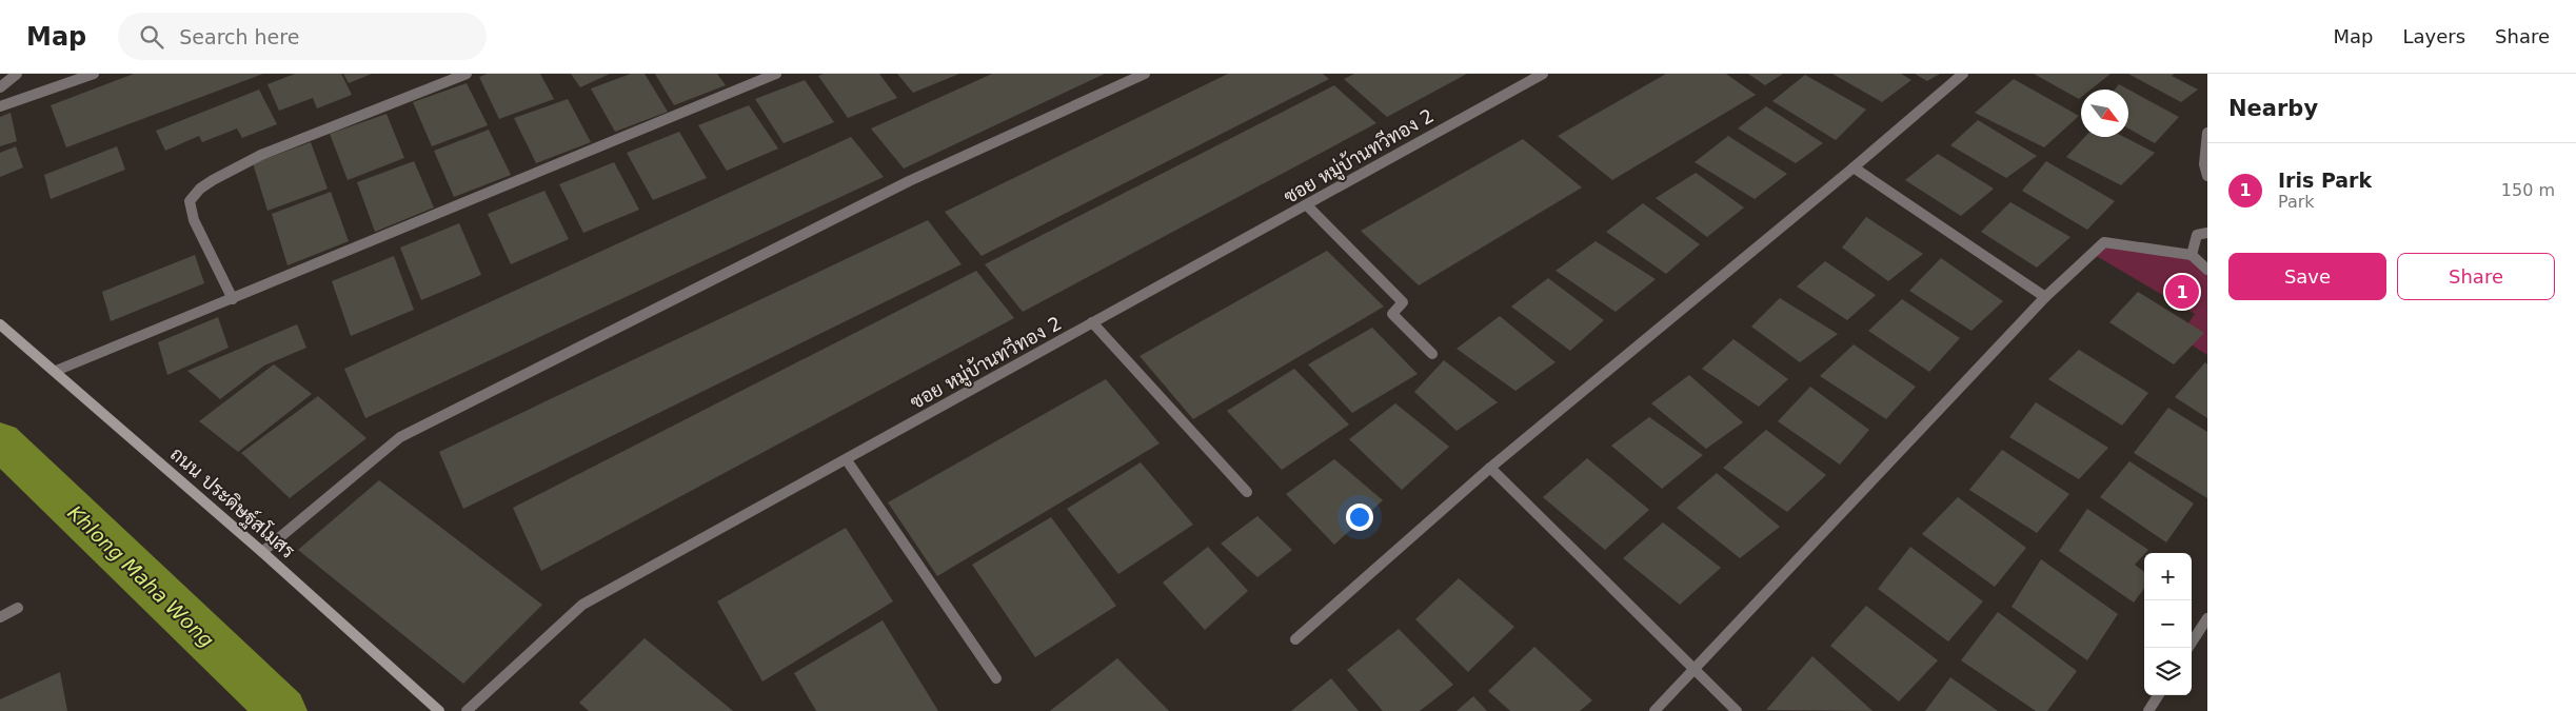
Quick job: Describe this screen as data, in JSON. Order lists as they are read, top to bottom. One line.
{"streets":{"street":["ซอย หมู่บ้านทวีทอง 2","ถนน ประดิษฐ์สโมสร"]},"water":["Khlong Maha Wong"],"north":"bottom right","page":{"header":"Map","search":"Search here","nav":["Map","Layers","Share"],"heading":"Nearby","list":[{"mark":"1","name":"Iris Park","note":"Park","value":"150 m"}],"buttons":["Save","Share"],"pins":"1","map_buttons":["+","−"]}}
